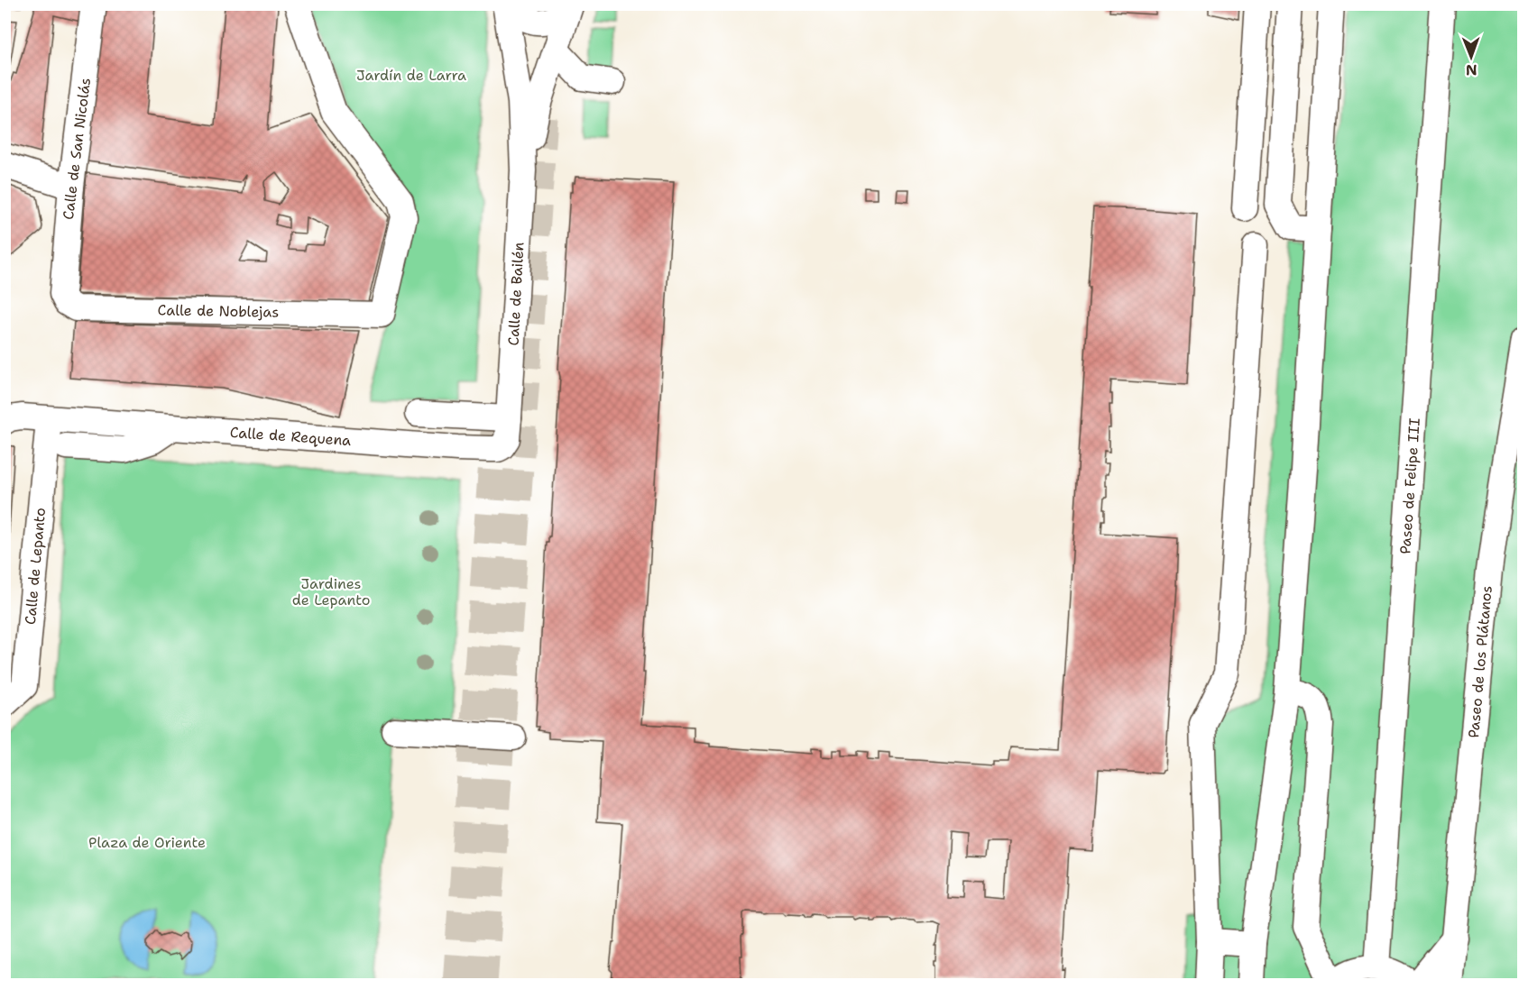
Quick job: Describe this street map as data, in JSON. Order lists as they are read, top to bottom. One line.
{"streets":{"street":["Calle de San Nicolás","Calle de Bailén","Calle de Noblejas","Calle de Requena","Paseo de Felipe III","Calle de Lepanto","Paseo de los Plátanos"]},"crossings":[["Calle de San Nicolás","Calle de Noblejas"],["Calle de Bailén","Calle de Requena"],["Calle de Requena","Calle de Lepanto"]],"parks":["Jardín de Larra","Jardines de Lepanto","Plaza de Oriente"],"north":"bottom"}
